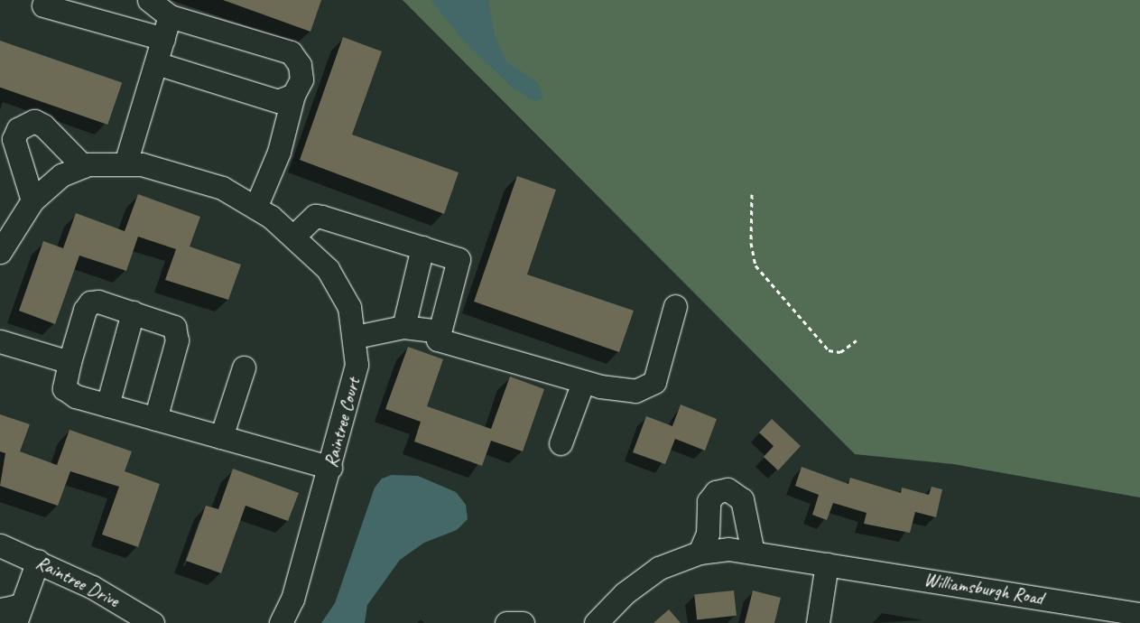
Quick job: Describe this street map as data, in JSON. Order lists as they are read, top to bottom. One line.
{"streets":{"street":["Raintree Court","Raintree Drive","Williamsburgh Road"]}}
